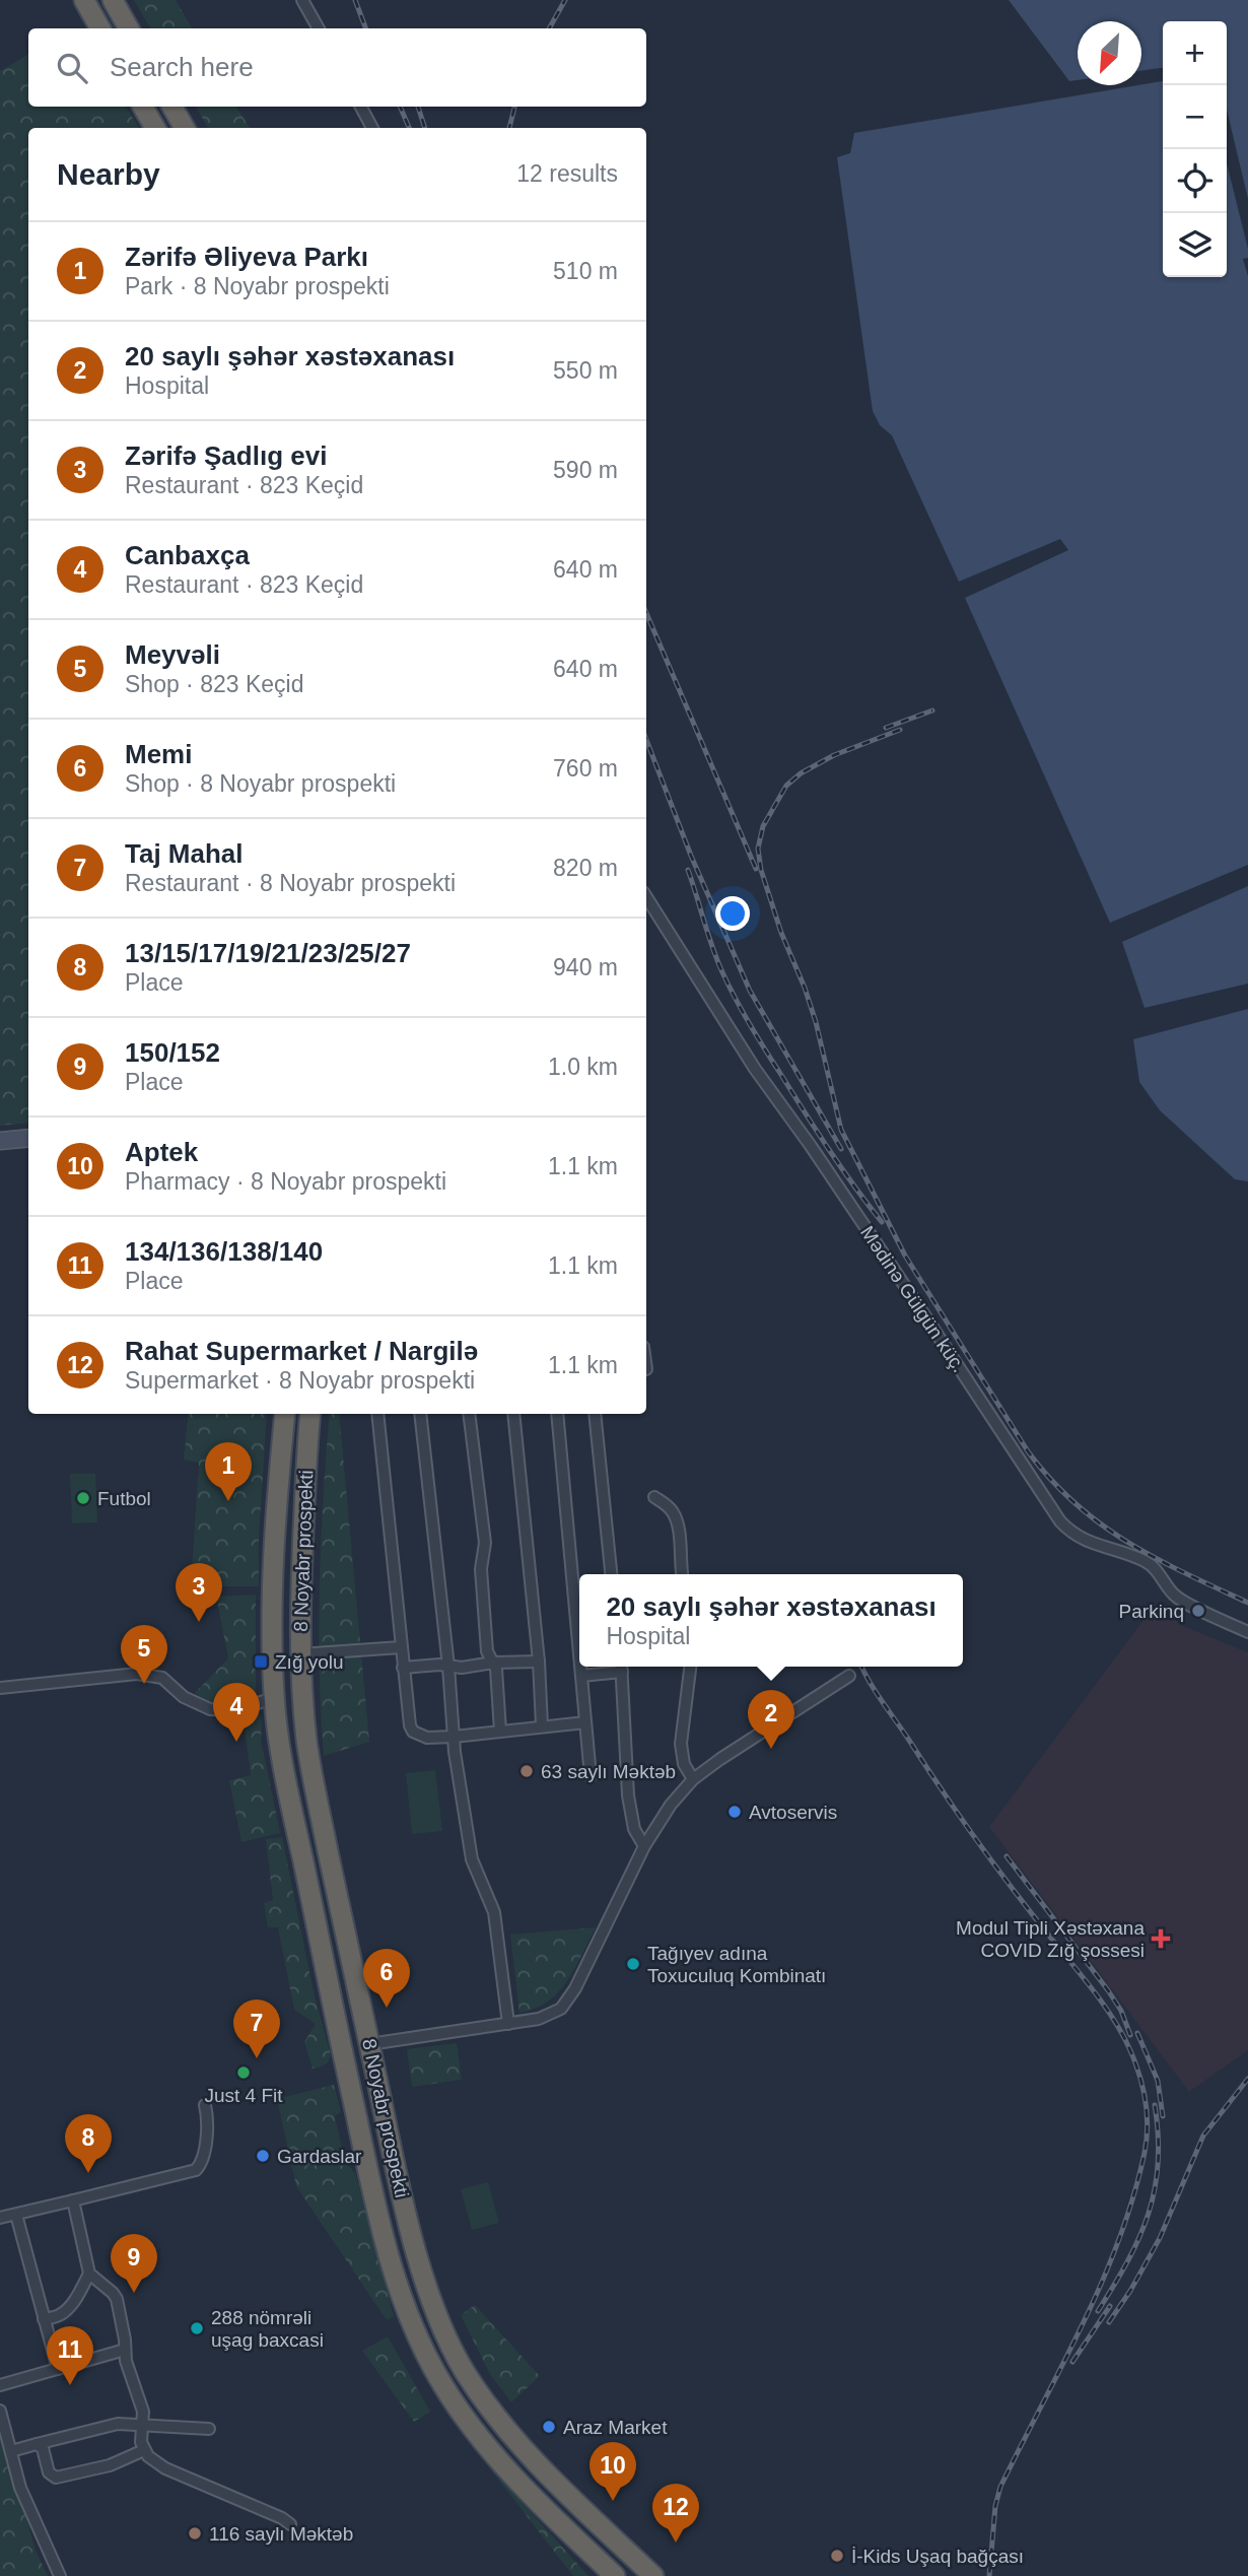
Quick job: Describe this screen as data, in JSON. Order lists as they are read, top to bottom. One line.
{"streets":{"highway":["8 Noyabr prospekti"],"street":["Mədinə Gülgün küç."]},"places":{"other":["Futbol","Parkinq","63 saylı Məktəb","Avtoservis","Tağıyev adına Toxuculuq Kombinatı","Just 4 Fit","Gardaslar","288 nömrəli uşag baxcasi","Araz Market","116 saylı Məktəb","İ-Kids Uşaq bağçası"],"transit":["Zığ yolu"],"health":["Modul Tipli Xəstəxana COVID Zığ şossesi"]},"north":"bottom left","page":{"map_buttons":["+","−"],"search":"Search here","heading":["Nearby","12 results"],"list":[{"mark":"1","name":"Zərifə Əliyeva Parkı","note":"Park · 8 Noyabr prospekti","value":"510 m"},{"mark":"2","name":"20 saylı şəhər xəstəxanası","note":"Hospital","value":"550 m"},{"mark":"3","name":"Zərifə Şadlıg evi","note":"Restaurant · 823 Keçid","value":"590 m"},{"mark":"4","name":"Canbaxça","note":"Restaurant · 823 Keçid","value":"640 m"},{"mark":"5","name":"Meyvəli","note":"Shop · 823 Keçid","value":"640 m"},{"mark":"6","name":"Memi","note":"Shop · 8 Noyabr prospekti","value":"760 m"},{"mark":"7","name":"Taj Mahal","note":"Restaurant · 8 Noyabr prospekti","value":"820 m"},{"mark":"8","name":"13/15/17/19/21/23/25/27","note":"Place","value":"940 m"},{"mark":"9","name":"150/152","note":"Place","value":"1.0 km"},{"mark":"10","name":"Aptek","note":"Pharmacy · 8 Noyabr prospekti","value":"1.1 km"},{"mark":"11","name":"134/136/138/140","note":"Place","value":"1.1 km"},{"mark":"12","name":"Rahat Supermarket / Nargilə","note":"Supermarket · 8 Noyabr prospekti","value":"1.1 km"}],"pins":["1","3","5","4","2","6","7","8","9","11","10","12"],"popup":["20 saylı şəhər xəstəxanası","Hospital"]}}
